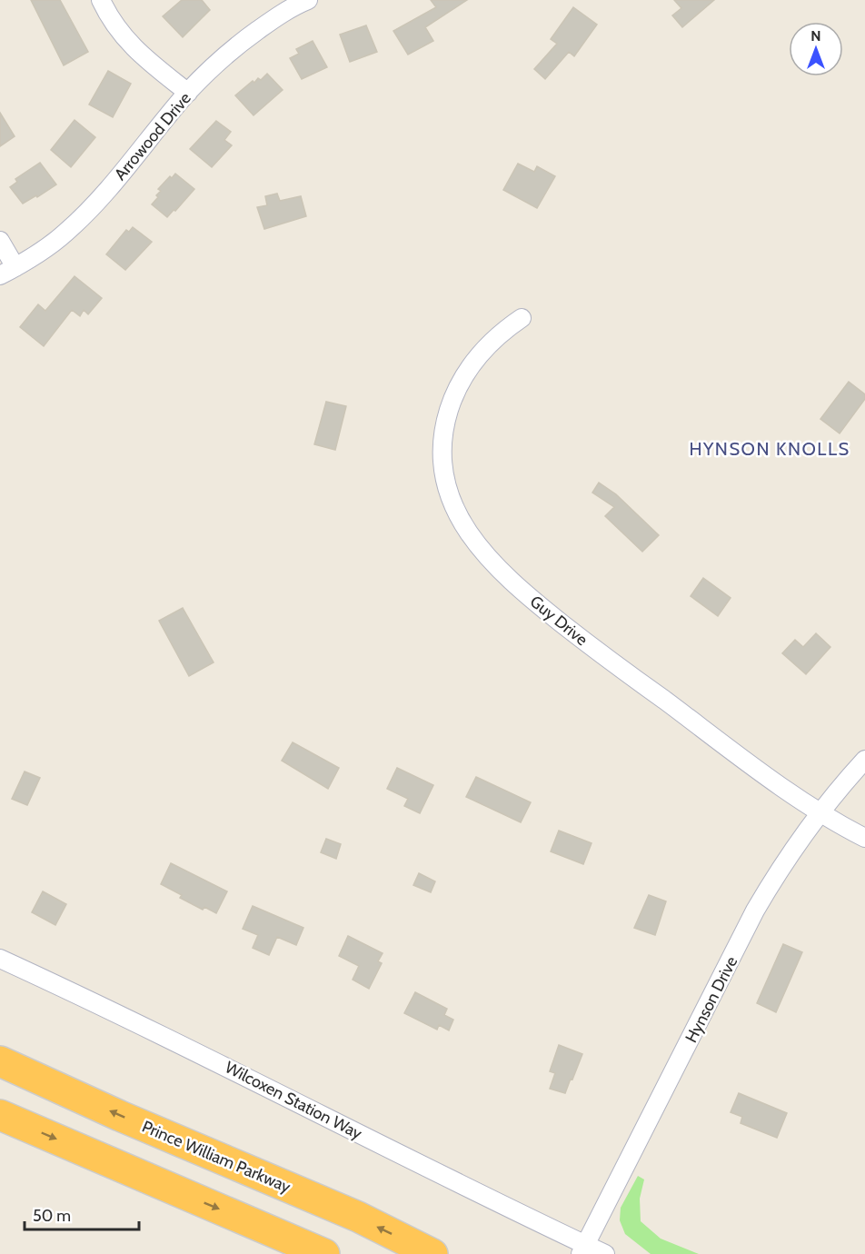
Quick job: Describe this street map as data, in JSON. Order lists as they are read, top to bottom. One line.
{"streets":{"highway":["Prince William Parkway"],"street":["Arrowood Drive","Guy Drive","Hynson Drive","Wilcoxen Station Way"]},"crossings":[["Guy Drive","Hynson Drive"],["Hynson Drive","Wilcoxen Station Way"]],"districts":["HYNSON KNOLLS"],"scale_bar":"50 m","north":"top"}
